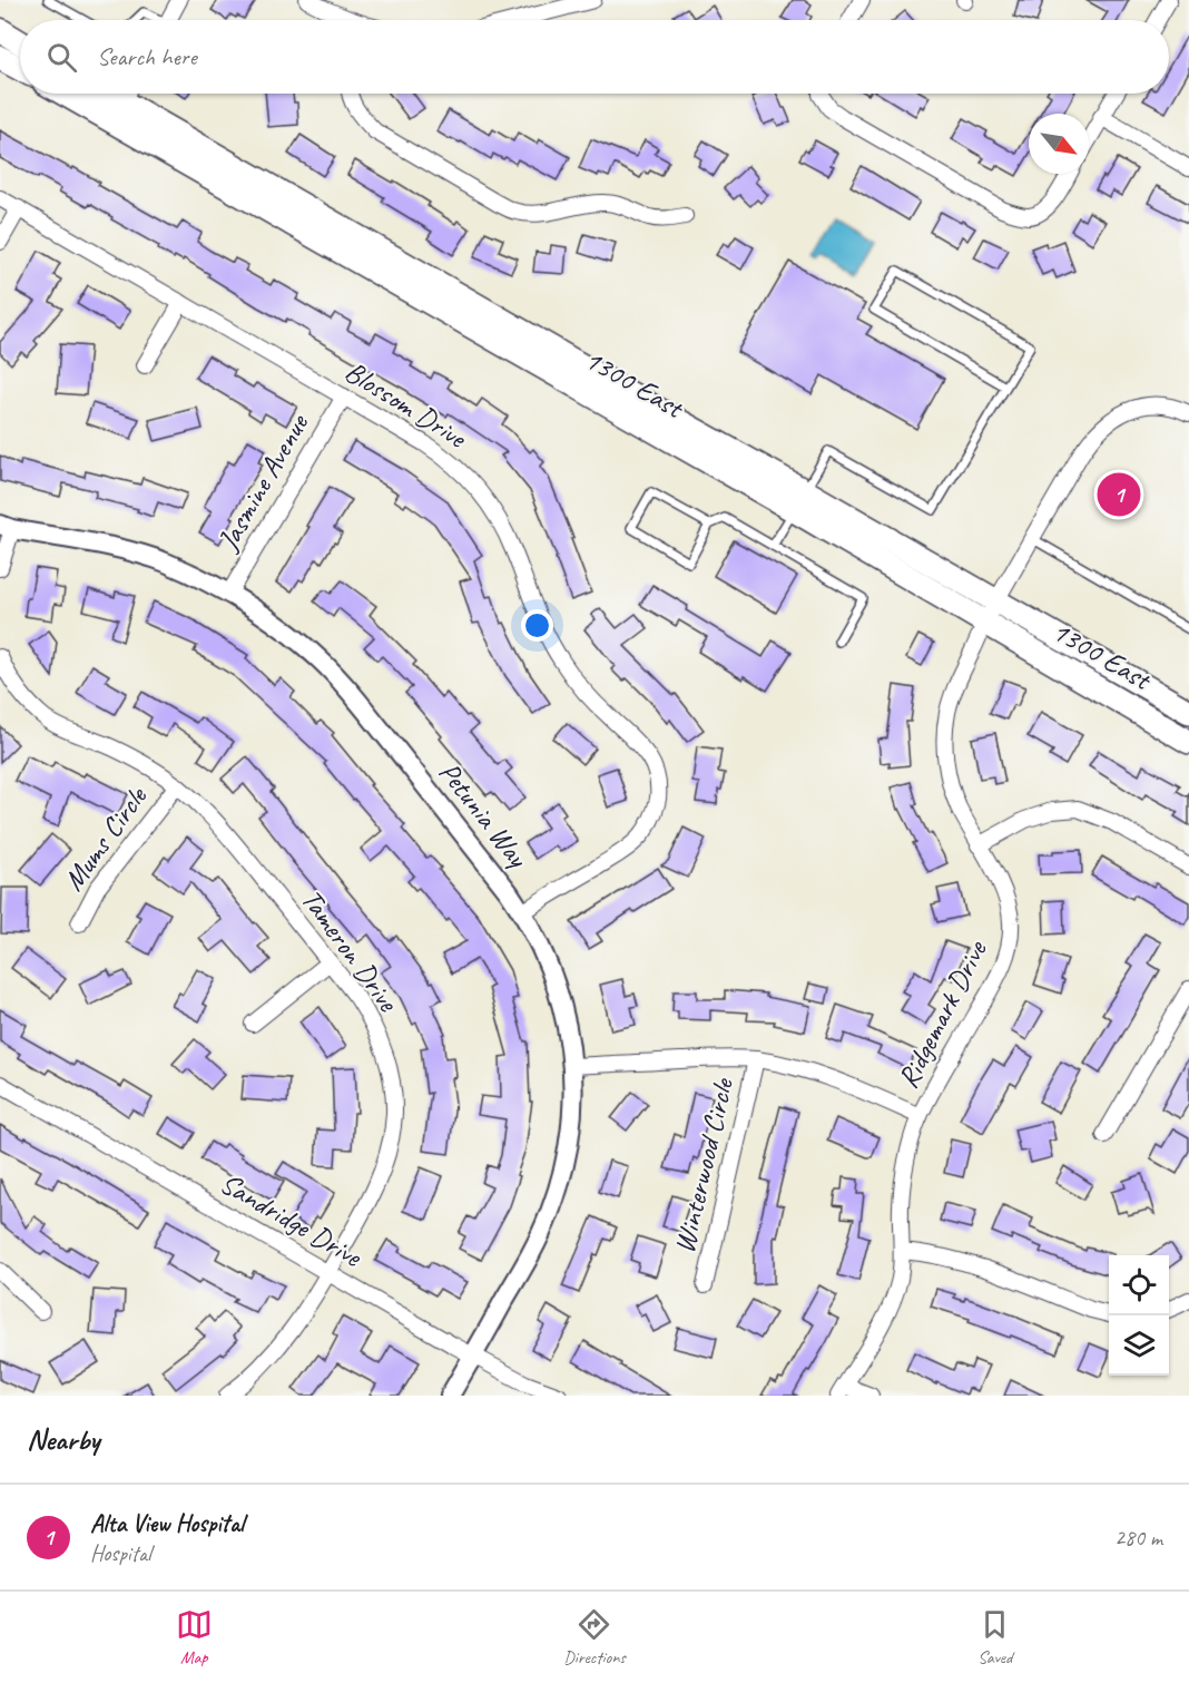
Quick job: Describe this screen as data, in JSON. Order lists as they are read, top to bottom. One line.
{"streets":{"main road":["1300 East"],"street":["Blossom Drive","Jasmine Avenue","Petunia Way","Mums Circle","Tameron Drive","Ridgemark Drive","Winterwood Circle","Sandridge Drive"]},"crossings":[["1300 East","Ridgemark Drive"],["Blossom Drive","Jasmine Avenue"],["Blossom Drive","Petunia Way"],["Jasmine Avenue","Petunia Way"],["Petunia Way","Sandridge Drive"],["Mums Circle","Tameron Drive"],["Tameron Drive","Sandridge Drive"]],"north":"bottom right","page":{"search":"Search here","pins":"1","heading":"Nearby","list":[{"mark":"1","name":"Alta View Hospital","note":"Hospital","value":"280 m"}],"nav":["Map","Directions","Saved"]}}
